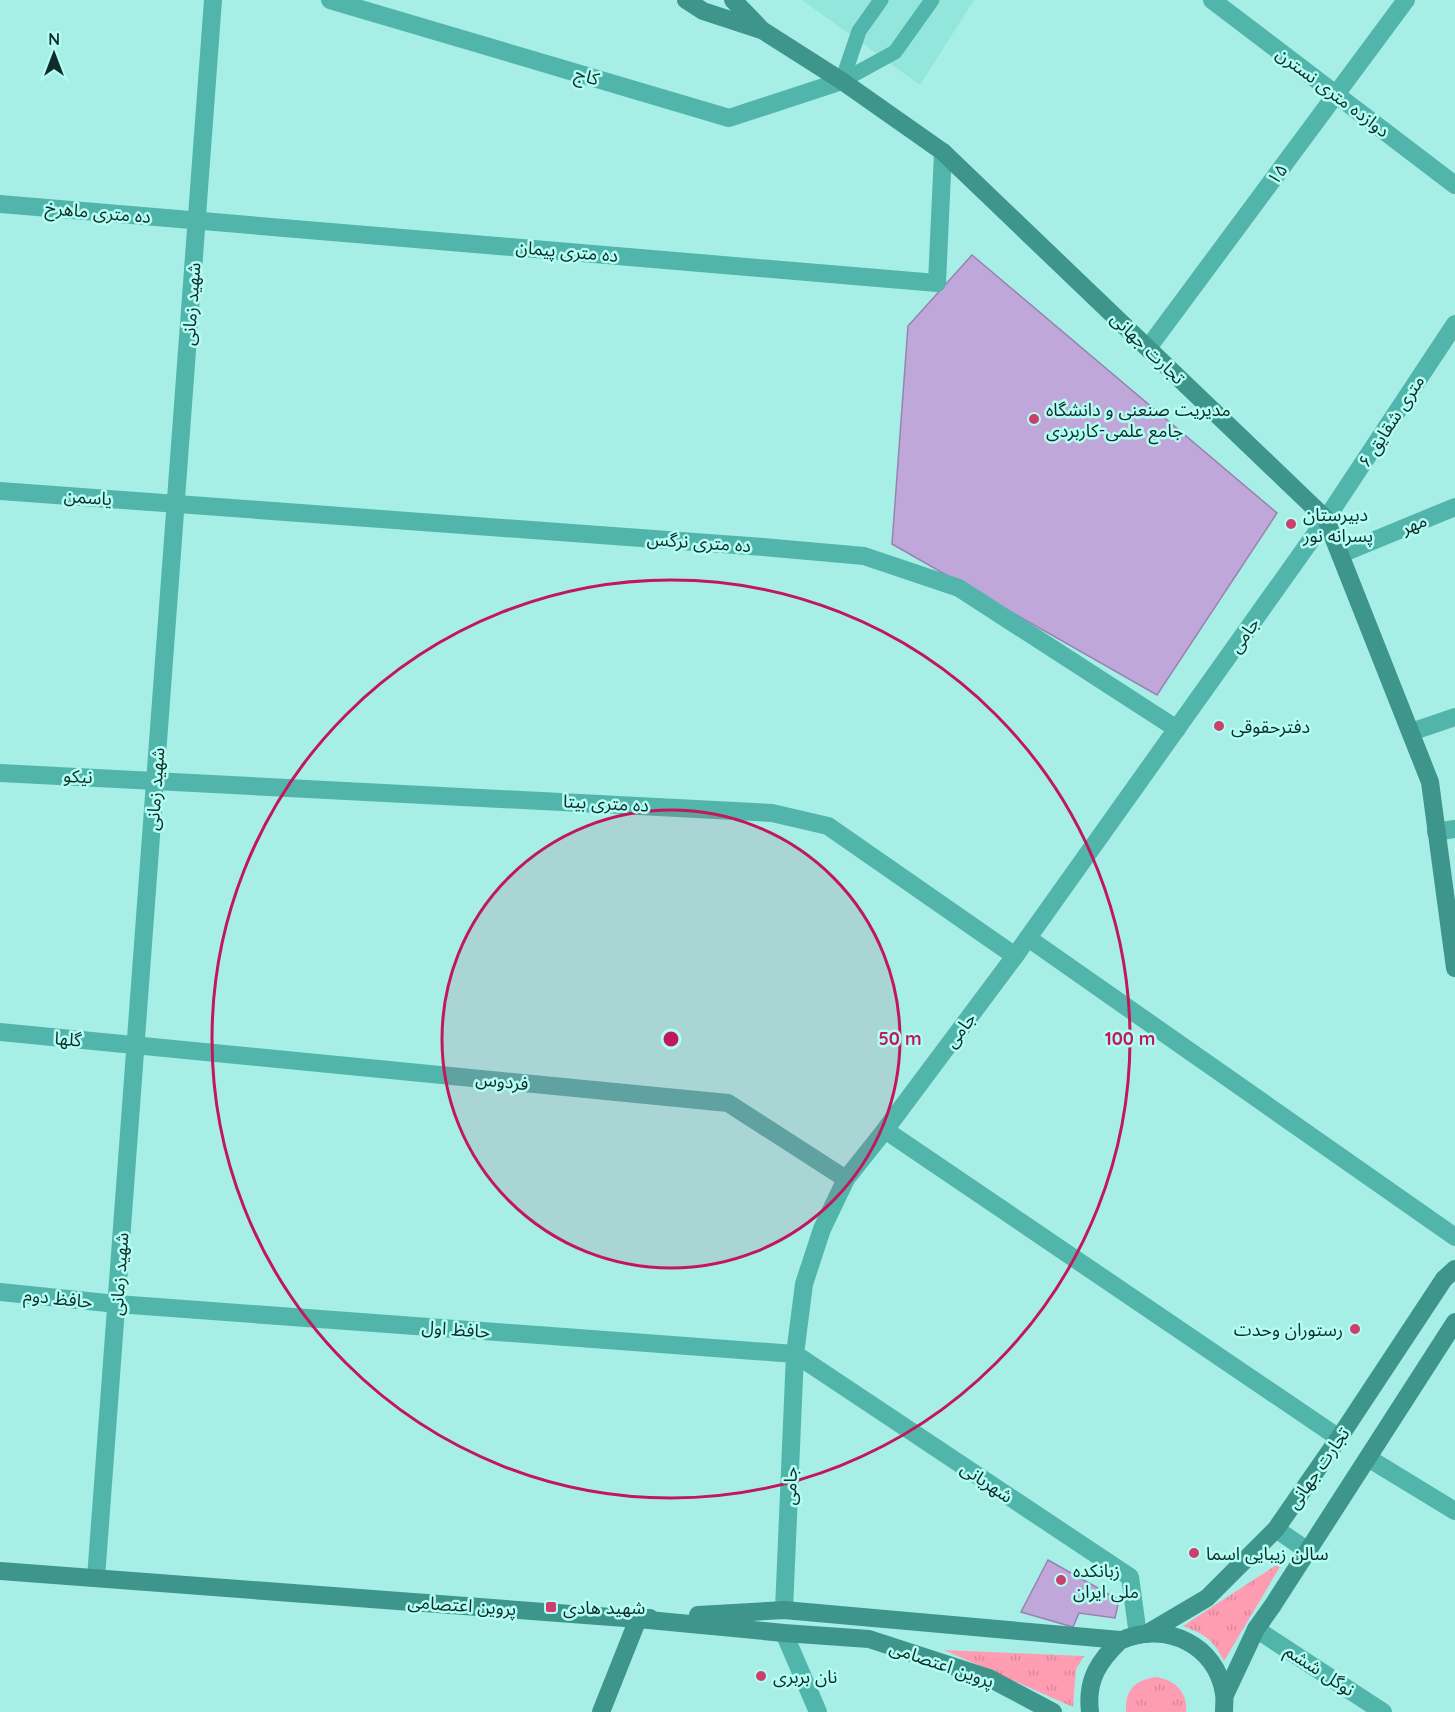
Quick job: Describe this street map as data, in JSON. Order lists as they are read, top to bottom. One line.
{"streets":{"main road":["تجارت جهانی","پروین اعتصامى"],"street":["کاج","دوازده متری نسترن","۱۵","ده متری ماهرخ","ده متری پیمان","شهید زمانی","۶ متری شقایق","یاسمن","مهر","ده متری نرگس","جامی","نیکو","ده متری بیتا","گلها","فردوس","حافظ دوم","حافظ اول","شهربانی","نوگل ششم"]},"crossings":[["کاج","تجارت جهانی"],["دوازده متری نسترن","۱۵"],["۱۵","تجارت جهانی"],["ده متری ماهرخ","ده متری پیمان"],["ده متری ماهرخ","شهید زمانی"],["ده متری پیمان","شهید زمانی"],["ده متری پیمان","تجارت جهانی"],["شهید زمانی","یاسمن"],["شهید زمانی","ده متری نرگس"],["شهید زمانی","نیکو"],["شهید زمانی","ده متری بیتا"],["شهید زمانی","گلها"],["شهید زمانی","فردوس"],["شهید زمانی","حافظ دوم"],["شهید زمانی","حافظ اول"],["شهید زمانی","پروین اعتصامى"],["تجارت جهانی","۶ متری شقایق"],["تجارت جهانی","مهر"],["تجارت جهانی","جامی"],["تجارت جهانی","شهربانی"],["تجارت جهانی","نوگل ششم"],["۶ متری شقایق","جامی"],["یاسمن","ده متری نرگس"],["ده متری نرگس","جامی"],["جامی","ده متری بیتا"],["جامی","فردوس"],["جامی","حافظ اول"],["جامی","شهربانی"],["نیکو","ده متری بیتا"],["گلها","فردوس"],["حافظ دوم","حافظ اول"],["حافظ اول","شهربانی"]],"places":{"other":["مدیریت صنعنی و دانشگاه جامع علمی-کاربردی","دبیرستان پسرانه نور","دفترحقوقی","رستوران وحدت","سالن زیبایی اسما","زبانکده ملی ایران","نان بربری"],"transit":["شهید هادی"]},"north":"top","rings":["50 m","100 m"]}
